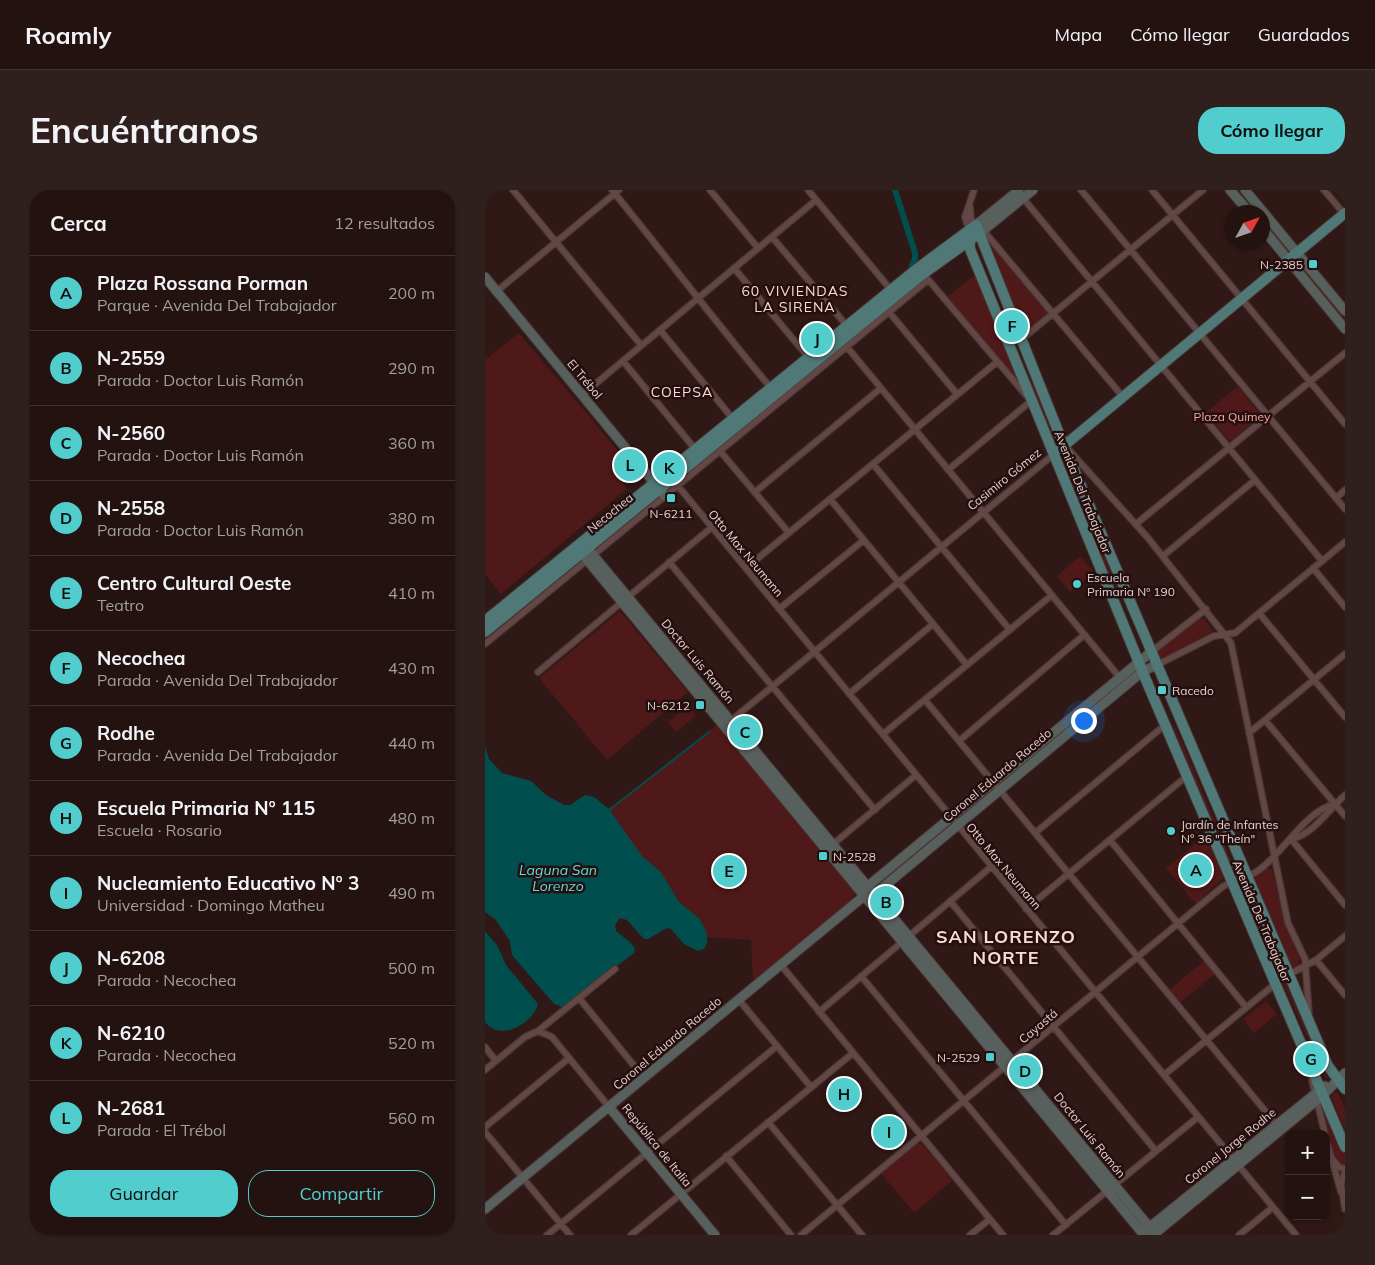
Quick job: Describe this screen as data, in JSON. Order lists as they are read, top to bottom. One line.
{"streets":{"main road":["El Trébol","Casimiro Gómez","Avenida Del Trabajador","Necochea","Doctor Luis Ramón","Coronel Eduardo Racedo","República de Italia","Coronel Jorge Rodhe"],"street":["Otto Max Neumann","Cayastá"]},"crossings":[["El Trébol","Necochea"],["Casimiro Gómez","Avenida Del Trabajador"],["Casimiro Gómez","Otto Max Neumann"],["Casimiro Gómez","Doctor Luis Ramón"],["Avenida Del Trabajador","Necochea"],["Avenida Del Trabajador","Coronel Eduardo Racedo"],["Avenida Del Trabajador","Cayastá"],["Avenida Del Trabajador","Coronel Jorge Rodhe"],["Necochea","Doctor Luis Ramón"],["Otto Max Neumann","Coronel Eduardo Racedo"],["Otto Max Neumann","Cayastá"],["Otto Max Neumann","Coronel Jorge Rodhe"],["Doctor Luis Ramón","Coronel Eduardo Racedo"],["Doctor Luis Ramón","Cayastá"],["Doctor Luis Ramón","Coronel Jorge Rodhe"],["Coronel Eduardo Racedo","República de Italia"]],"districts":["60 VIVIENDAS LA SIRENA","COEPSA","SAN LORENZO NORTE"],"water":["Laguna San Lorenzo"],"parks":["Plaza Quimey"],"places":{"transit":["N-2385","N-6211","Racedo","N-6212","N-2528","N-2529"],"other":["Escuela Primaria Nº 190","Jardín de Infantes N° 36 \"Theín\""]},"north":"top right","page":{"header":"Roamly","nav":["Mapa","Cómo llegar","Guardados"],"buttons":["Cómo llegar",["Guardar","Compartir"]],"title":"Encuéntranos","heading":["Cerca","12 resultados"],"list":[{"mark":"A","name":"Plaza Rossana Porman","note":"Parque · Avenida Del Trabajador","value":"200 m"},{"mark":"B","name":"N-2559","note":"Parada · Doctor Luis Ramón","value":"290 m"},{"mark":"C","name":"N-2560","note":"Parada · Doctor Luis Ramón","value":"360 m"},{"mark":"D","name":"N-2558","note":"Parada · Doctor Luis Ramón","value":"380 m"},{"mark":"E","name":"Centro Cultural Oeste","note":"Teatro","value":"410 m"},{"mark":"F","name":"Necochea","note":"Parada · Avenida Del Trabajador","value":"430 m"},{"mark":"G","name":"Rodhe","note":"Parada · Avenida Del Trabajador","value":"440 m"},{"mark":"H","name":"Escuela Primaria N° 115","note":"Escuela · Rosario","value":"480 m"},{"mark":"I","name":"Nucleamiento Educativo N° 3","note":"Universidad · Domingo Matheu","value":"490 m"},{"mark":"J","name":"N-6208","note":"Parada · Necochea","value":"500 m"},{"mark":"K","name":"N-6210","note":"Parada · Necochea","value":"520 m"},{"mark":"L","name":"N-2681","note":"Parada · El Trébol","value":"560 m"}],"pins":["F","J","L","K","C","A","E","B","G","D","H","I"],"map_buttons":["+","−"]}}
